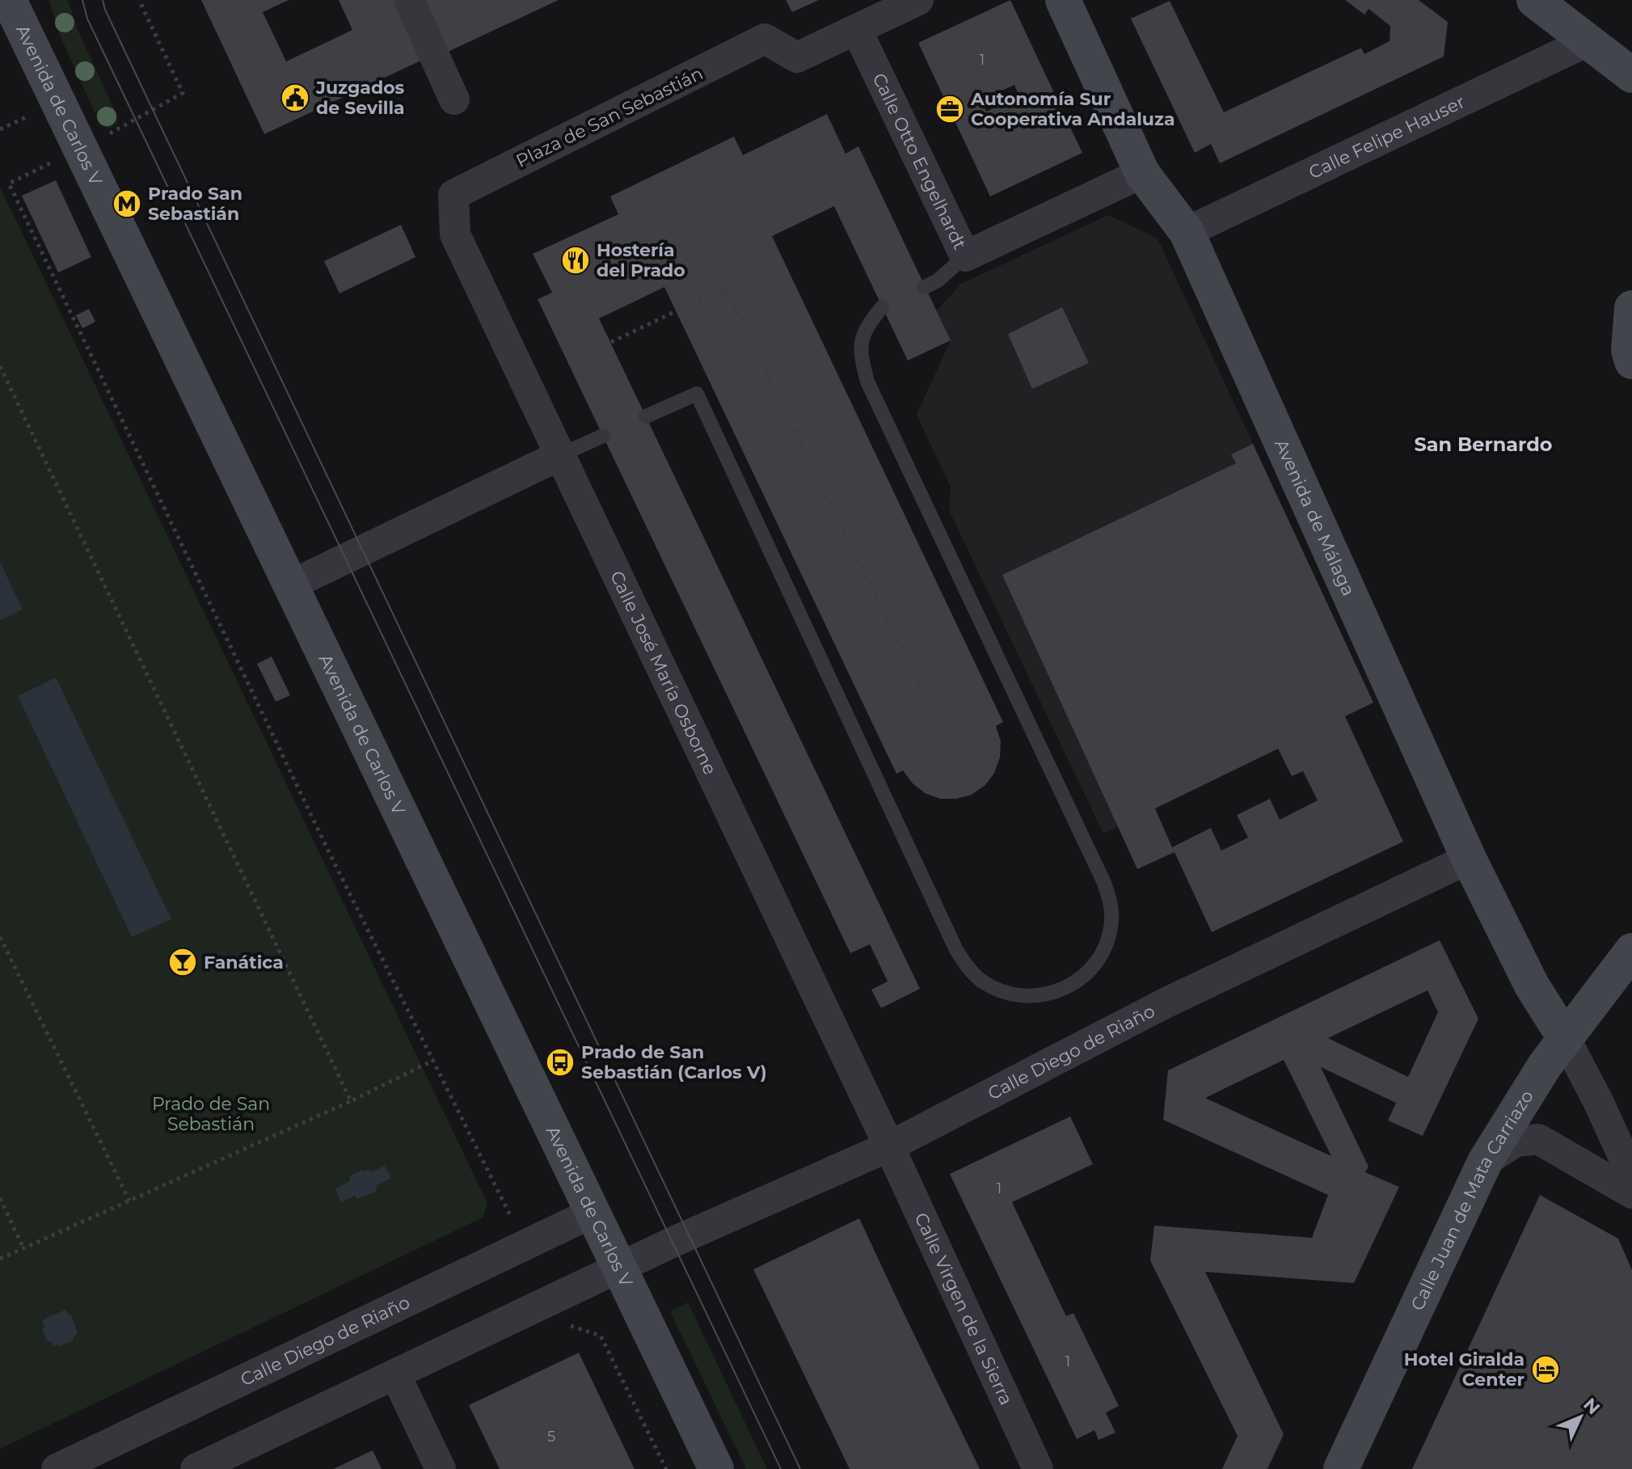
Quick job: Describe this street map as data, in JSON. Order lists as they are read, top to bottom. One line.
{"streets":{"street":["Avenida de Carlos V","Plaza de San Sebastián","Calle Felipe Hauser","Calle Otto Engelhardt","Avenida de Málaga","Calle José María Osborne","Calle Diego de Riaño","Calle Juan de Mata Carriazo","Calle Virgen de la Sierra"]},"crossings":[["Avenida de Carlos V","Calle Diego de Riaño"],["Plaza de San Sebastián","Calle Otto Engelhardt"],["Plaza de San Sebastián","Calle José María Osborne"],["Calle Felipe Hauser","Avenida de Málaga"],["Calle Otto Engelhardt","Avenida de Málaga"],["Avenida de Málaga","Calle Diego de Riaño"],["Avenida de Málaga","Calle Juan de Mata Carriazo"],["Calle José María Osborne","Calle Diego de Riaño"],["Calle José María Osborne","Calle Virgen de la Sierra"],["Calle Diego de Riaño","Calle Virgen de la Sierra"]],"districts":["San Bernardo"],"parks":["Prado de San Sebastián"],"places":{"public building":["Juzgados de Sevilla"],"office":["Autonomía Sur Cooperativa Andaluza"],"metro station":["Prado San Sebastián"],"restaurant":["Hostería del Prado"],"bar":["Fanática"],"bus stop":["Prado de San Sebastián (Carlos V)"],"hotel":["Hotel Giralda Center"]},"house_numbers":["1","1","1","5"],"north":"top right"}
